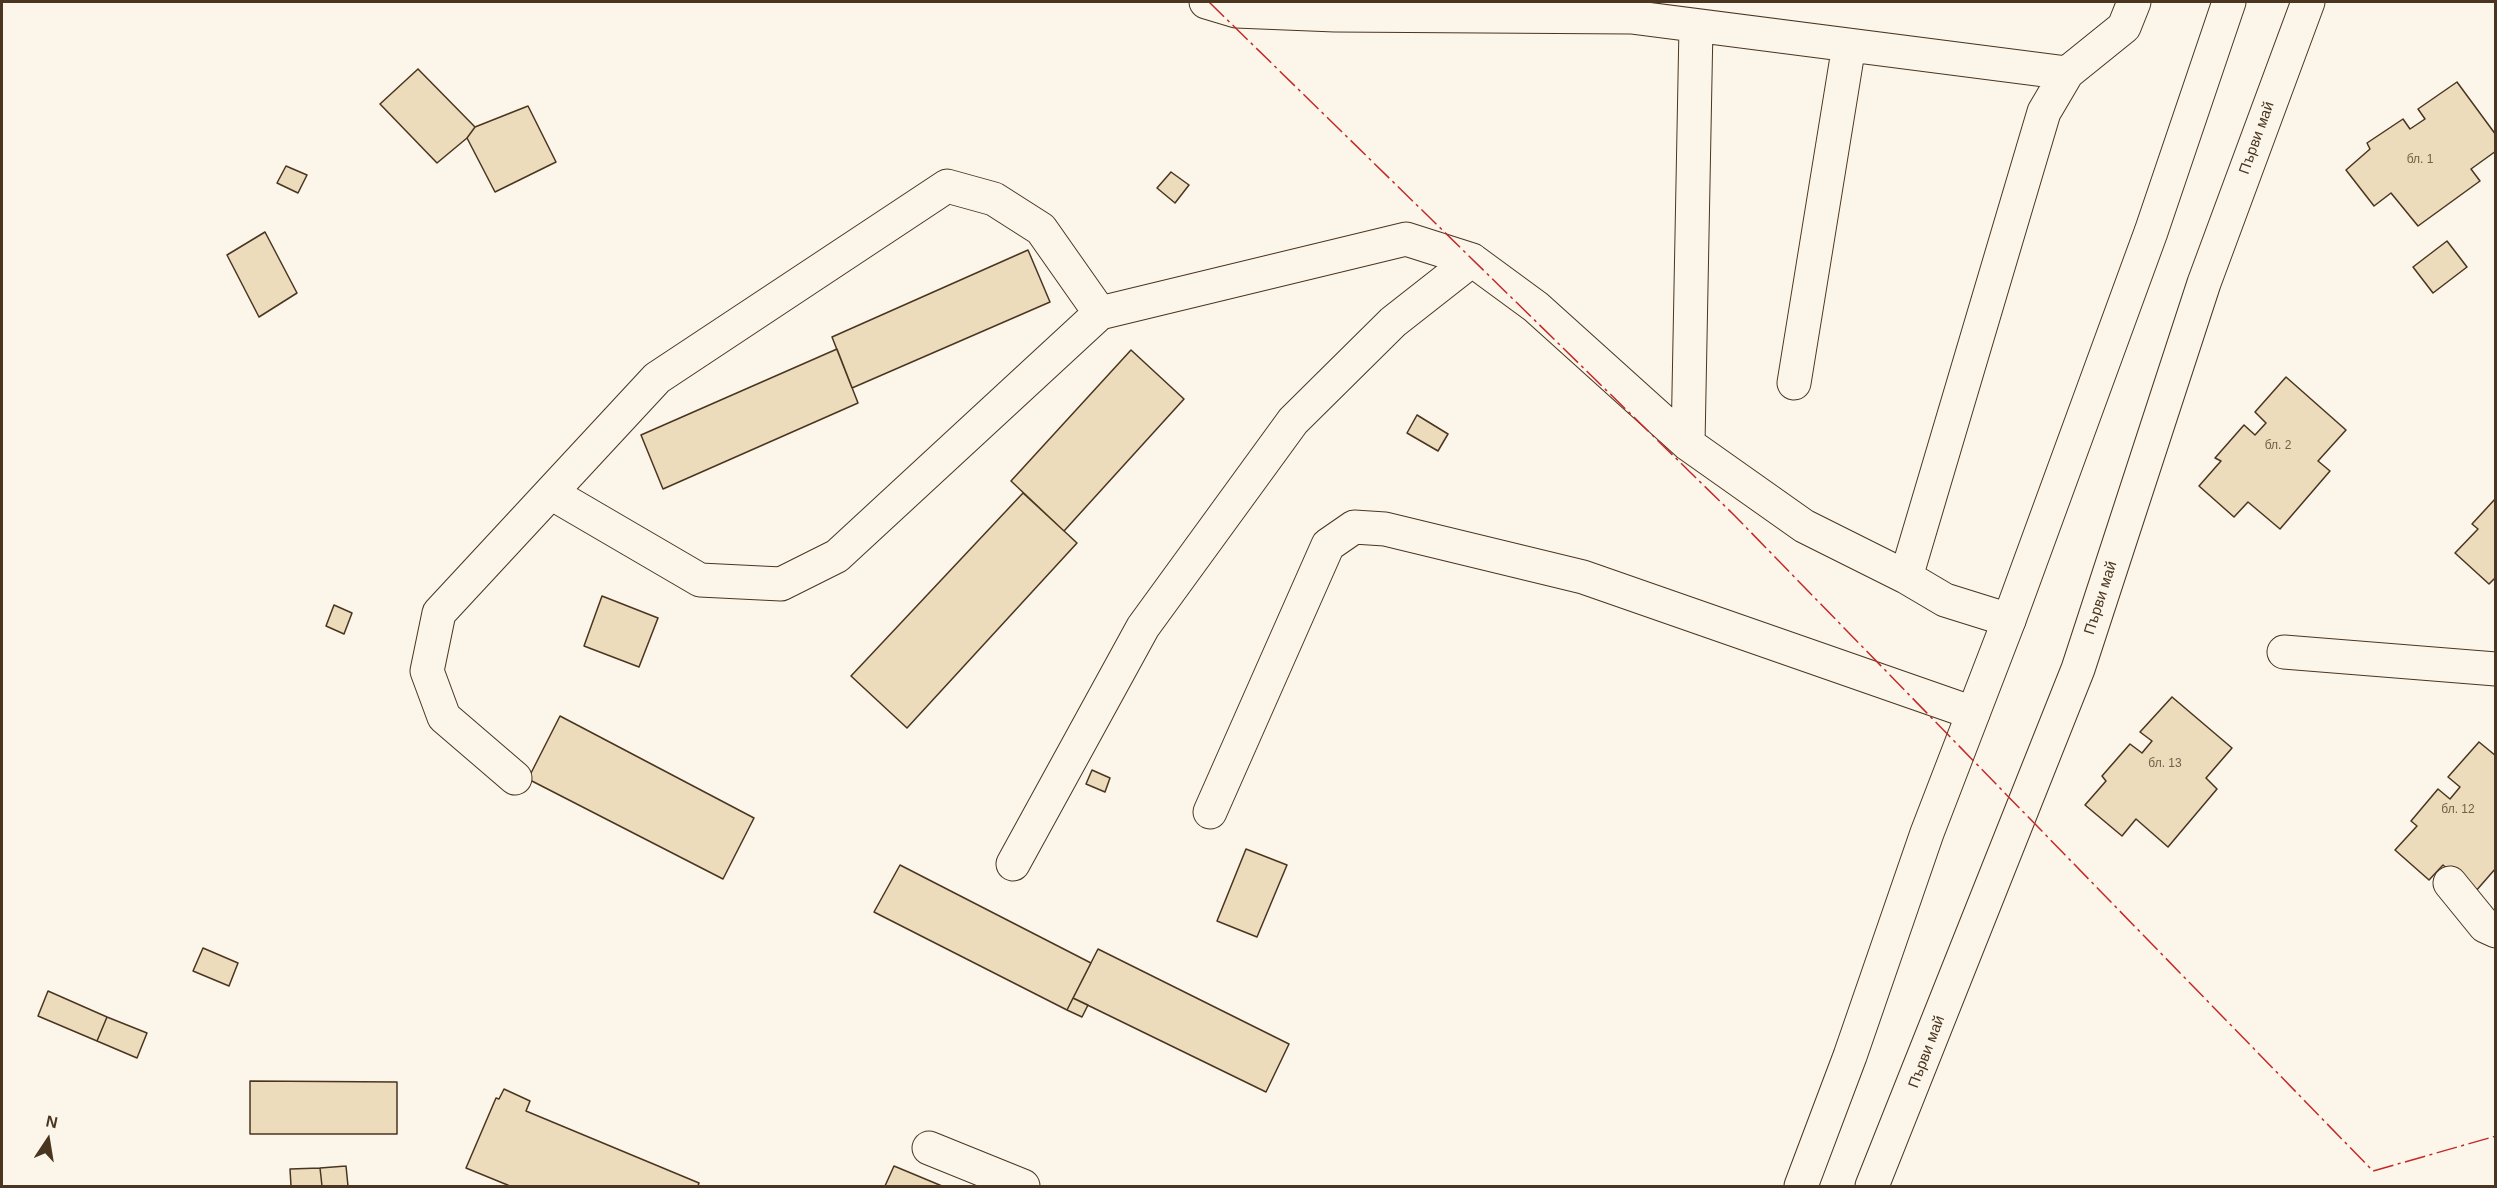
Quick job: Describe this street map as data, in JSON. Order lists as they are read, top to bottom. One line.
{"streets":{"main road":["Първи май"]},"house_numbers":["бл. 1","бл. 2","бл. 13","бл. 12"],"north":"top"}
